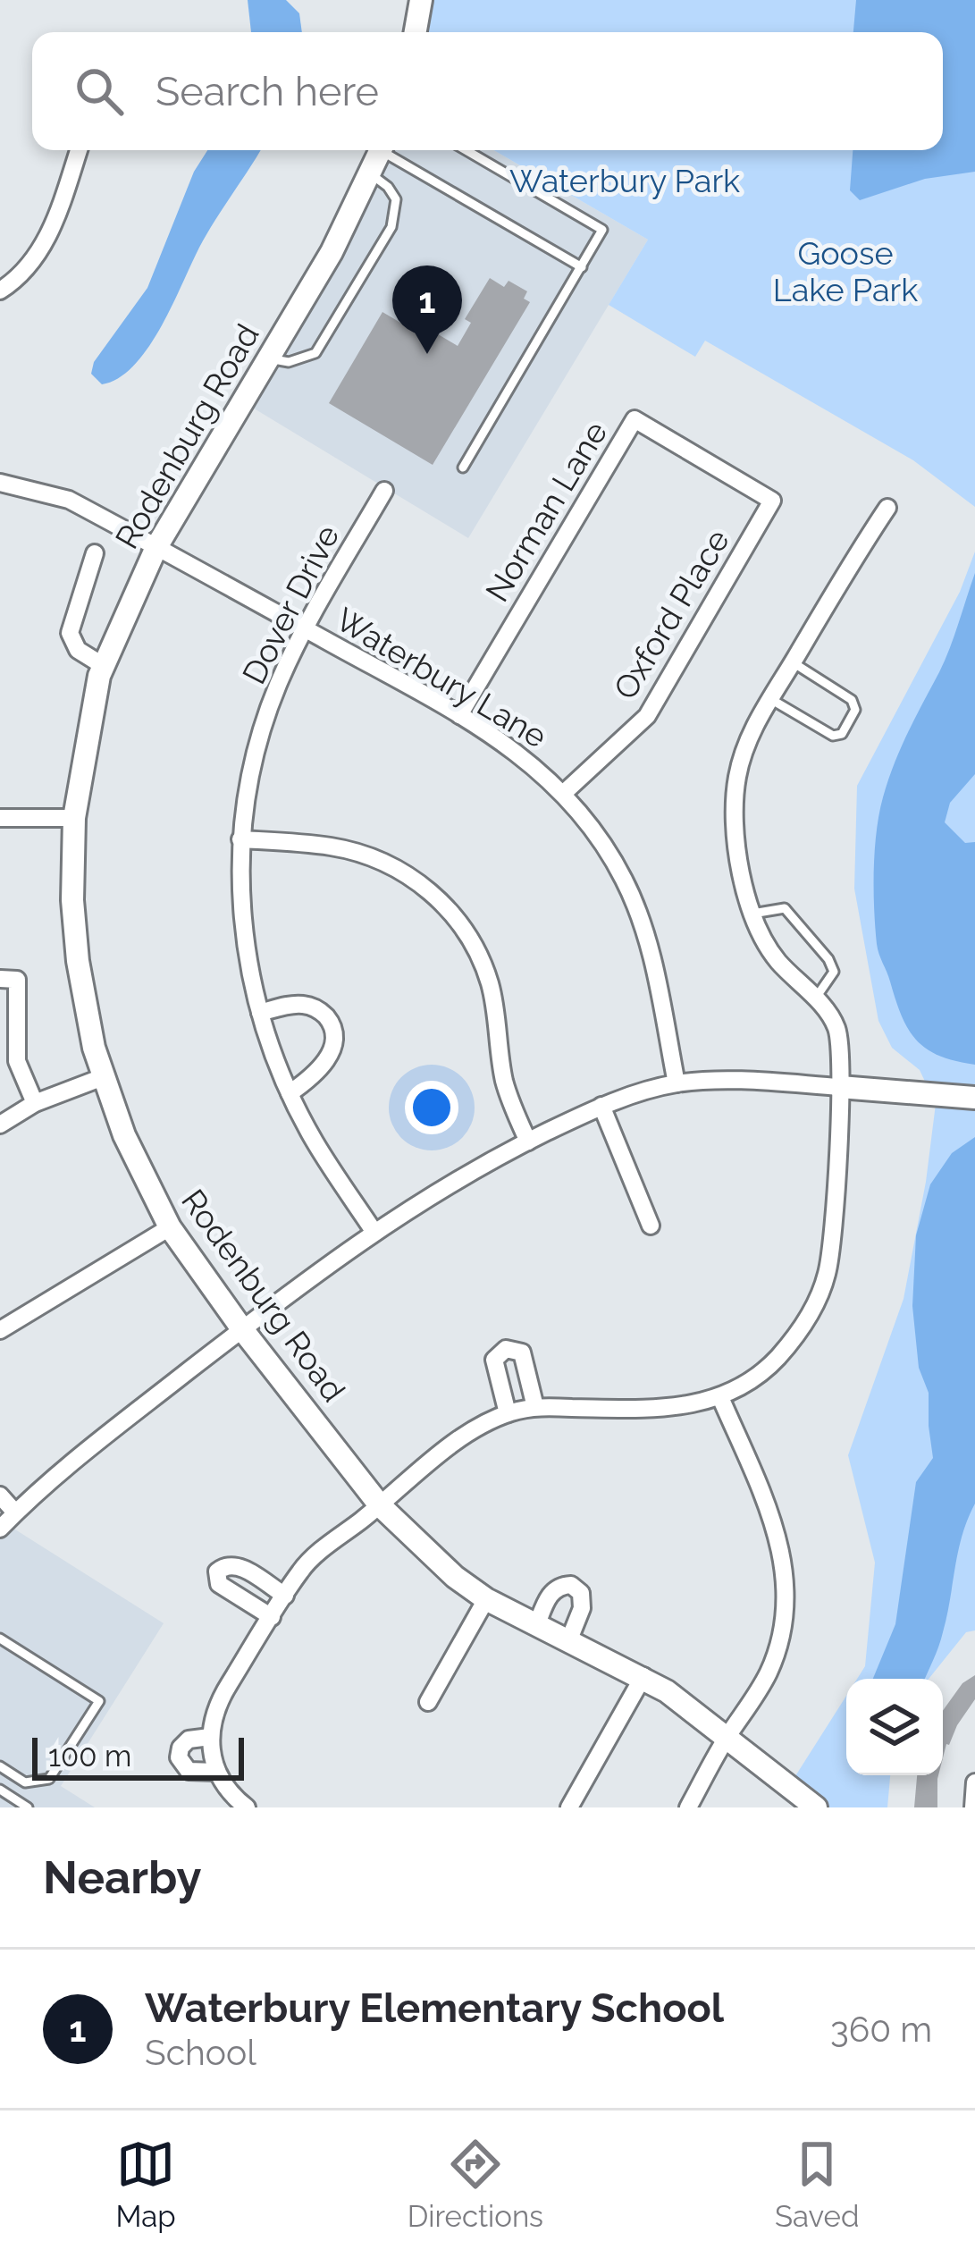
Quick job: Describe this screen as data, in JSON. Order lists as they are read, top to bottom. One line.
{"streets":{"street":["Rodenburg Road","Norman Lane","Dover Drive","Oxford Place","Waterbury Lane"]},"crossings":[["Rodenburg Road","Waterbury Lane"],["Norman Lane","Oxford Place"],["Norman Lane","Waterbury Lane"],["Dover Drive","Waterbury Lane"],["Oxford Place","Waterbury Lane"]],"parks":["Waterbury Park","Goose Lake Park"],"scale_bar":"100 m","page":{"search":"Search here","pins":"1","scale":"100 m","heading":"Nearby","list":[{"mark":"1","name":"Waterbury Elementary School","note":"School","value":"360 m"}],"nav":["Map","Directions","Saved"]}}
